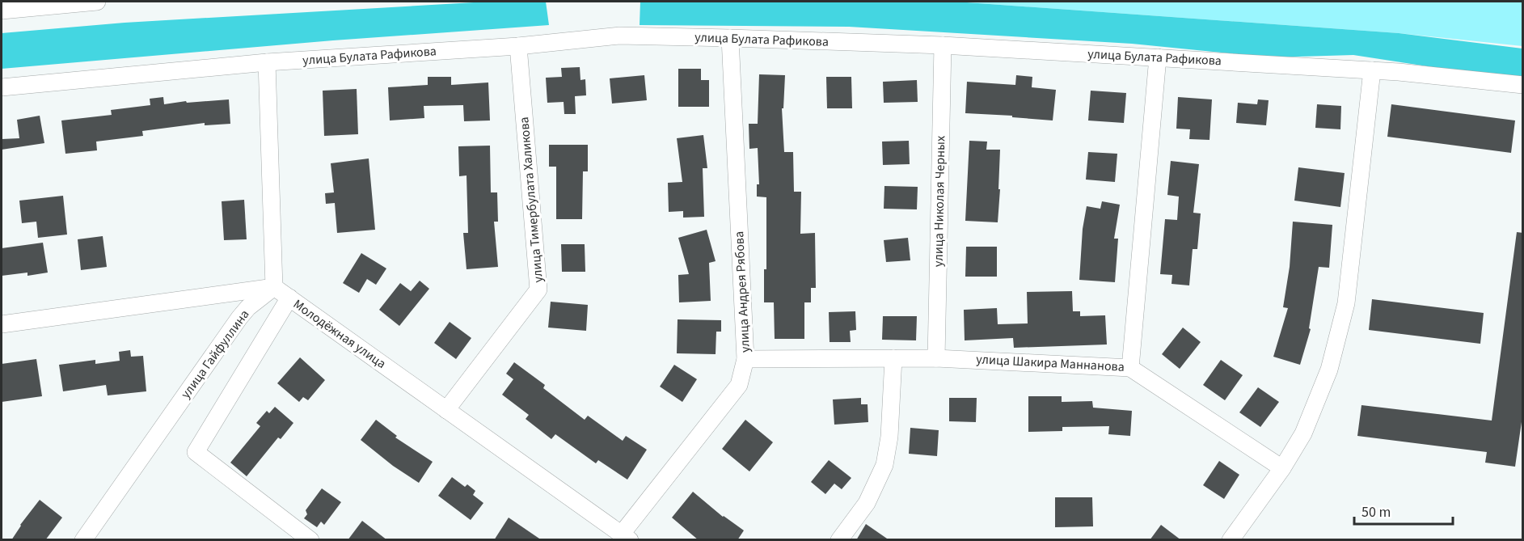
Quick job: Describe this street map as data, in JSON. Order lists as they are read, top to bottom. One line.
{"streets":{"street":["улица Булата Рафикова","улица Тимербулата Халикова","улица Николая Черных","улица Андрея Рябова","Молодёжная улица","улица Гайфуллина","улица Шакира Маннанова"]},"crossings":[["улица Булата Рафикова","улица Тимербулата Халикова"],["улица Булата Рафикова","улица Николая Черных"],["улица Булата Рафикова","улица Андрея Рябова"],["улица Булата Рафикова","улица Шакира Маннанова"],["улица Тимербулата Халикова","Молодёжная улица"],["улица Николая Черных","улица Шакира Маннанова"],["улица Андрея Рябова","Молодёжная улица"],["улица Андрея Рябова","улица Шакира Маннанова"],["Молодёжная улица","улица Гайфуллина"]],"scale_bar":"50 m"}
